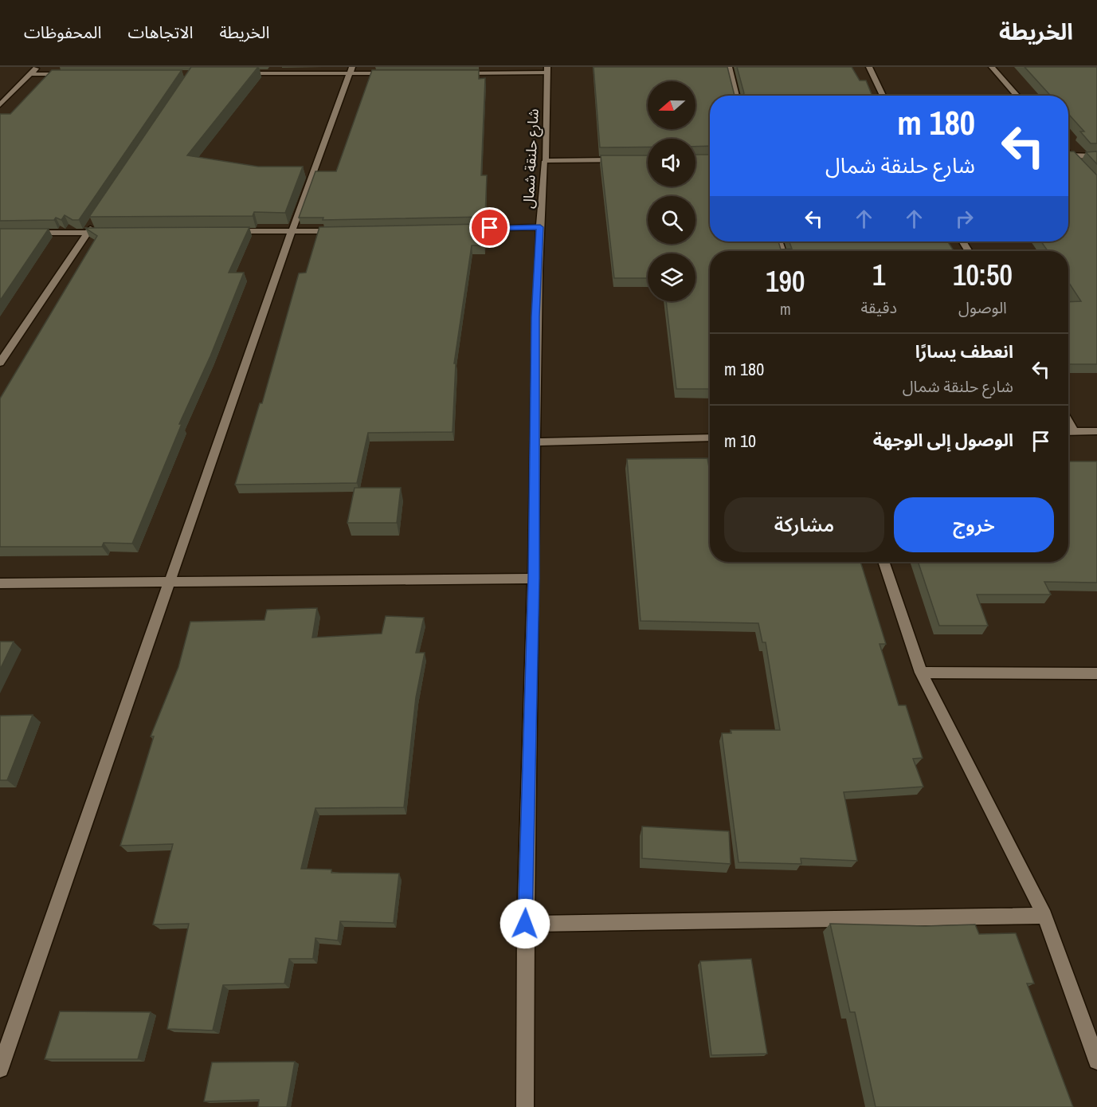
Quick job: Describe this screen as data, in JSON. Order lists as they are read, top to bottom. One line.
{"streets":{"street":["شارع حلنقة شمال"]},"north":"left","page":{"header":"الخريطة","nav":["الخريطة","الاتجاهات","المحفوظات"],"turn":["180 m","شارع حلنقة شمال"],"eta":["10:50","الوصول","1","دقيقة","190","m"],"list":[{"name":"انعطف يسارًا","note":"شارع حلنقة شمال","value":"180 m"},{"name":"الوصول إلى الوجهة","value":"10 m"}],"buttons":["خروج","مشاركة"]}}
